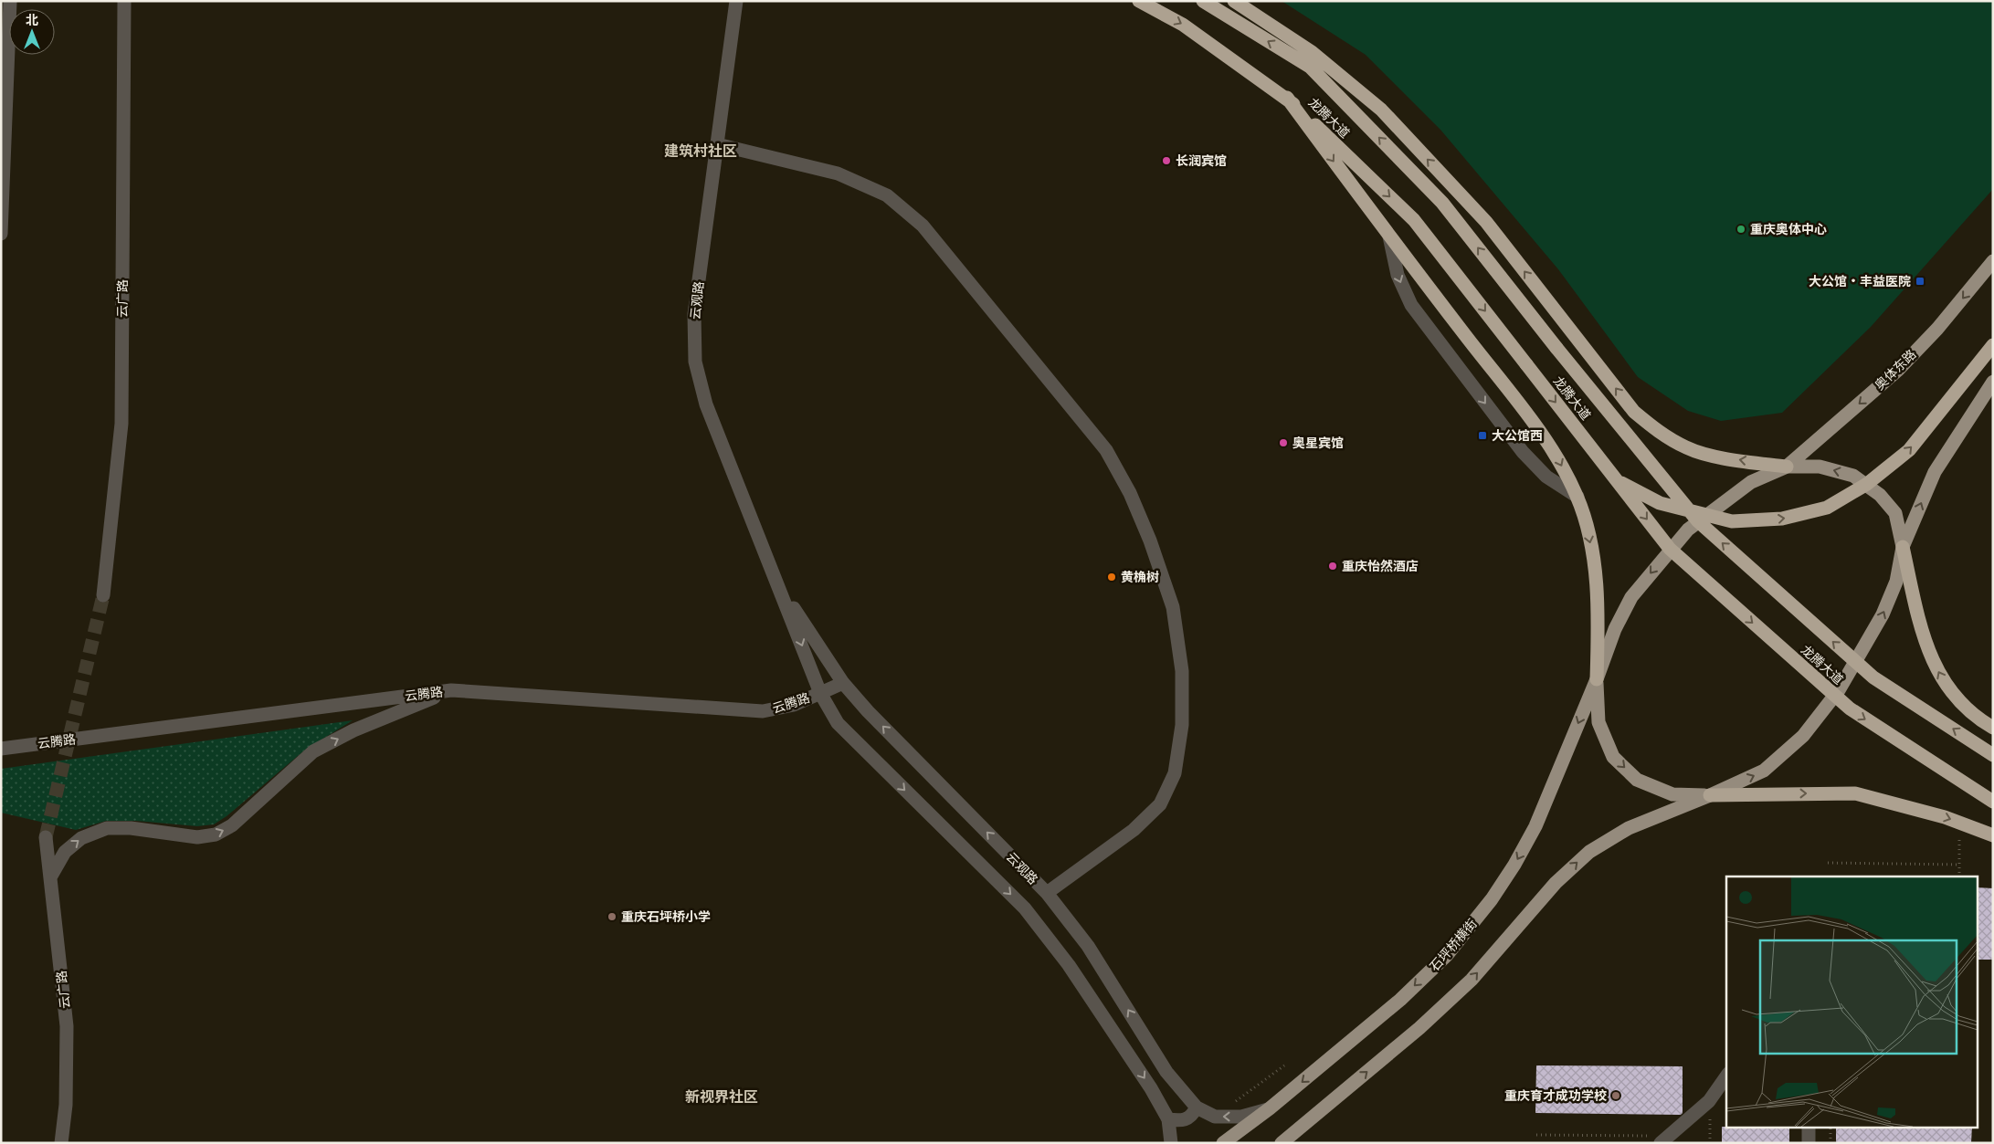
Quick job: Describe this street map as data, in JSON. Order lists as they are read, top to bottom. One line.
{"streets":{"highway":["龙腾大道"],"main road":["奥体东路","石坪桥横街"],"street":["云广路","云观路","云腾路"]},"crossings":[["云观路","云腾路"],["云观路","石坪桥横街"],["奥体东路","石坪桥横街"]],"districts":["建筑村社区","新视界社区"],"places":{"other":["长润宾馆","重庆奥体中心","奥星宾馆","重庆怡然酒店","黄桷树","重庆石坪桥小学","重庆育才成功学校"],"transit":["大公馆‧丰益医院","大公馆西"]},"north":"top"}
